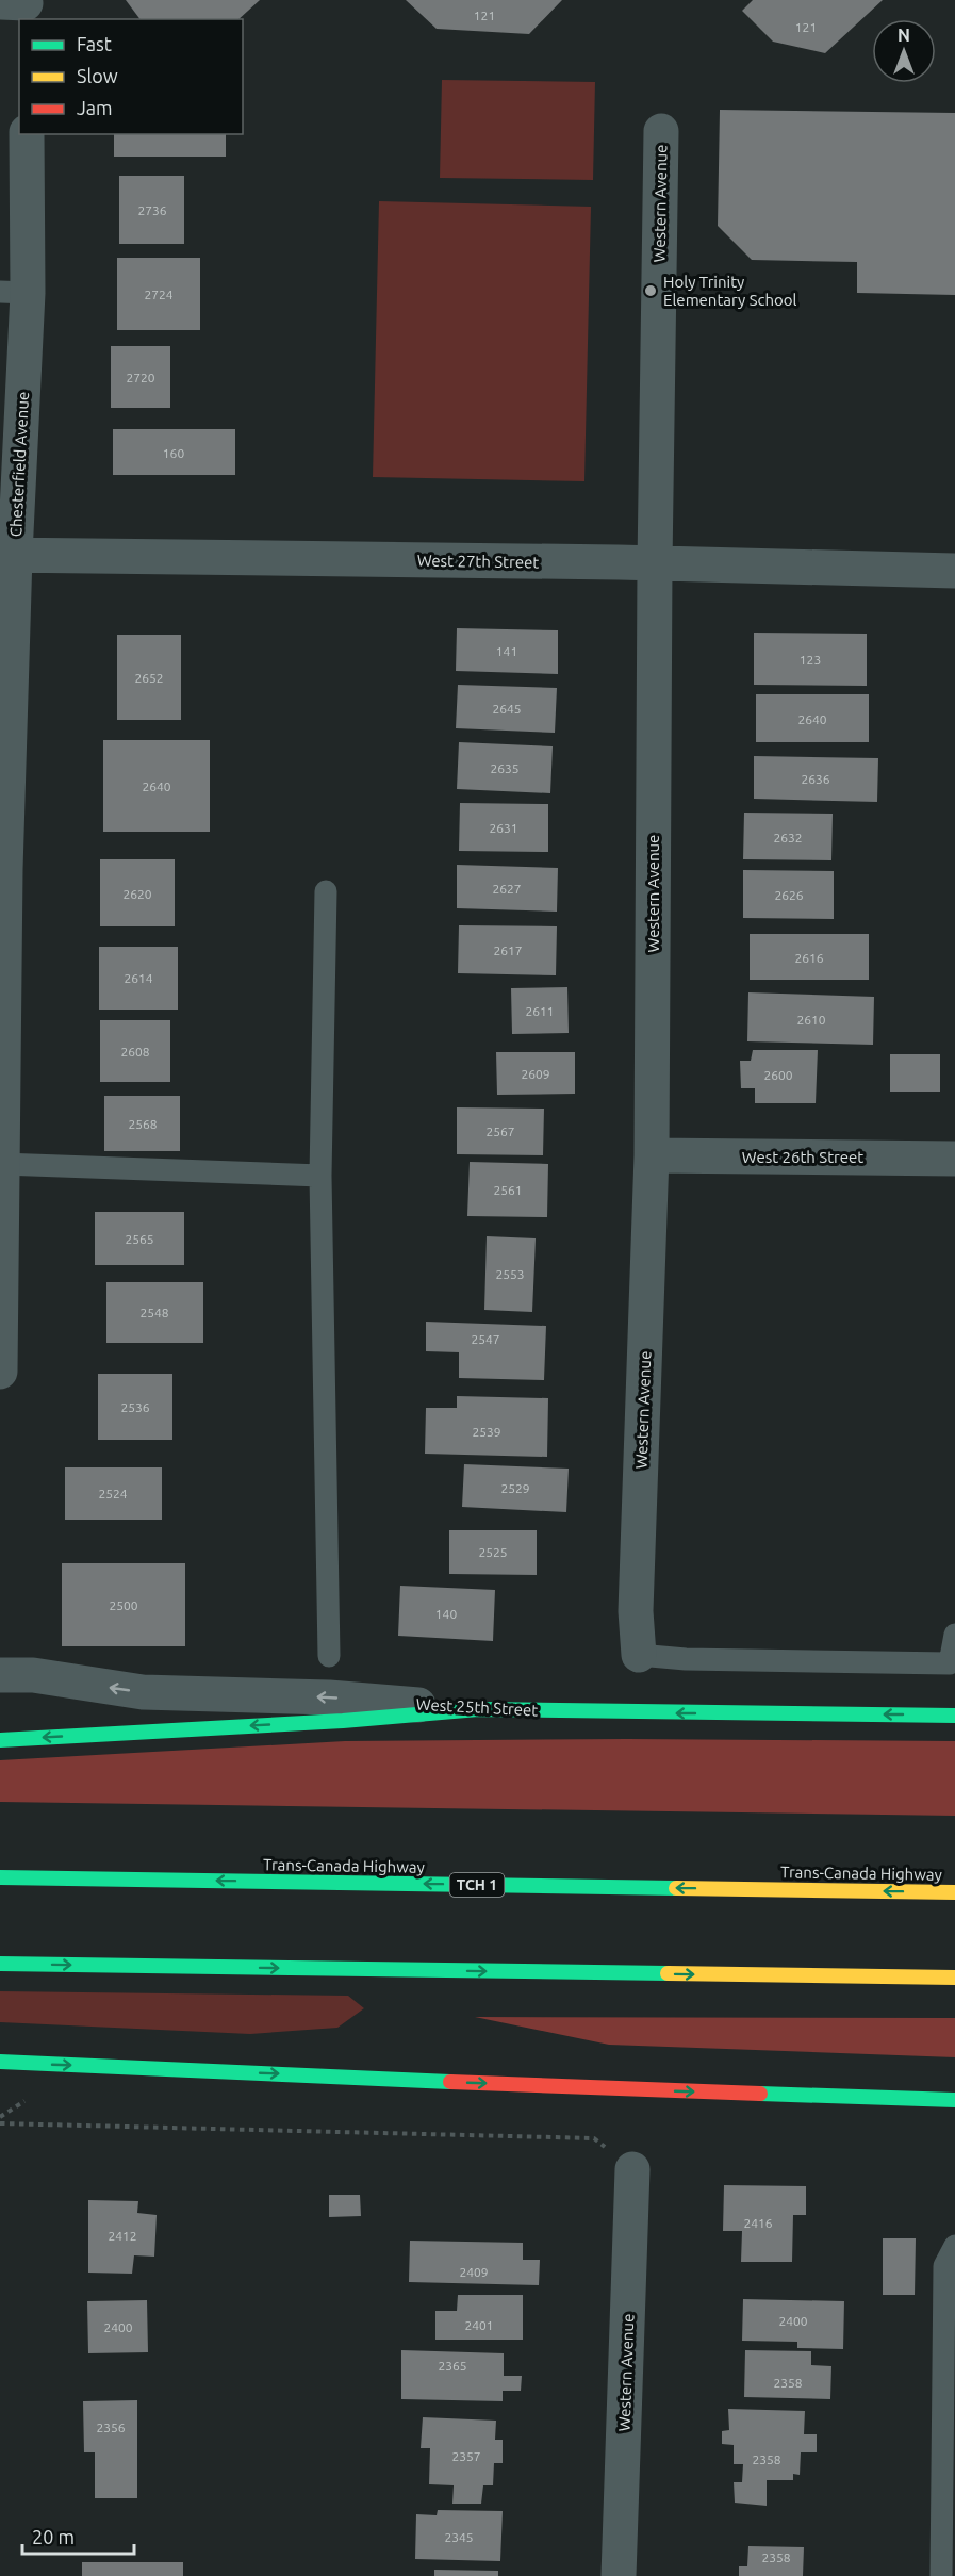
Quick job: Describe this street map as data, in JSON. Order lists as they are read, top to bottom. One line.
{"streets":{"main road":["West 25th Street","Trans-Canada Highway","TCH 1"],"street":["Western Avenue","Chesterfield Avenue","West 27th Street","West 26th Street"]},"crossings":[["Western Avenue","West 27th Street"],["Western Avenue","West 26th Street"],["Chesterfield Avenue","West 27th Street"]],"one_way":["West 25th Street"],"places":["Holy Trinity Elementary School"],"house_numbers":["121","121","2736","2724","2720","160","141","123","2652","2645","2640","2635","2636","2640","2631","2632","2627","2620","2626","2617","2616","2614","2611","2610","2608","2609","2600","2568","2567","2561","2565","2553","2548","2547","2536","2539","2529","2524","2525","2500","140","2416","2412","2409","2400","2401","2400","2365","2358","2356","2357","2358","2345","2358"],"legend":["Fast","Slow","Jam"],"scale_bar":"20 m","north":"top"}
